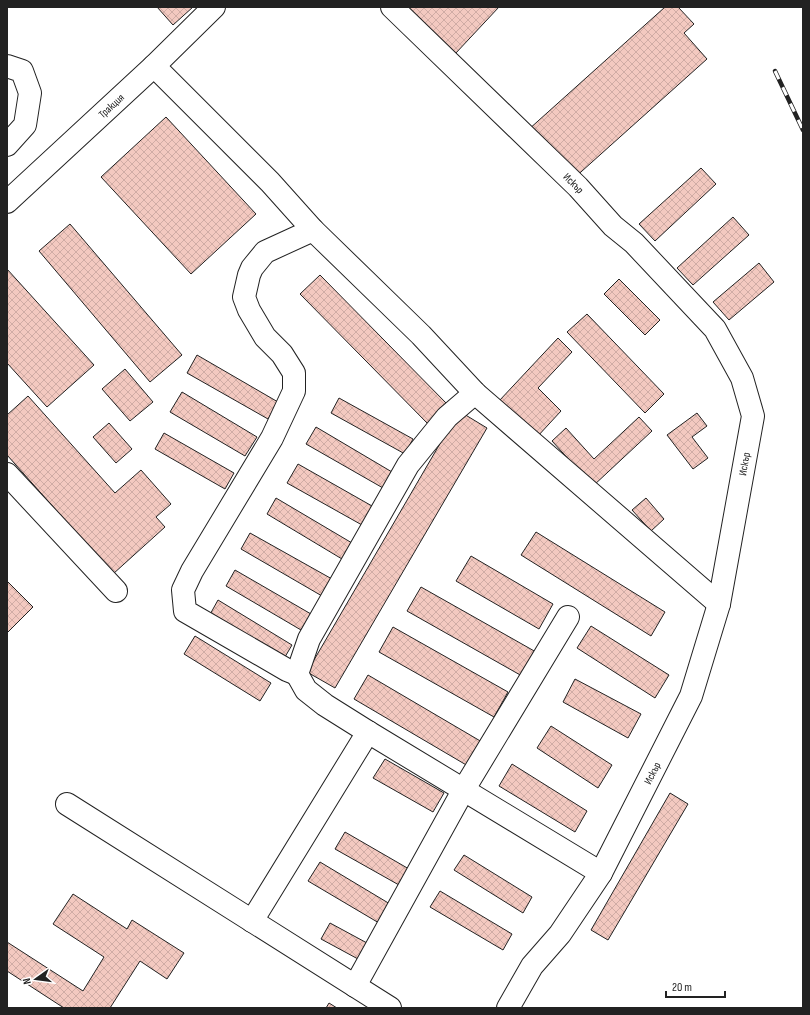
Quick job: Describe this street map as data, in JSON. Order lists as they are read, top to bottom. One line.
{"streets":{"street":["Тракция","Искър"]},"scale_bar":"20 m","north":"left"}
